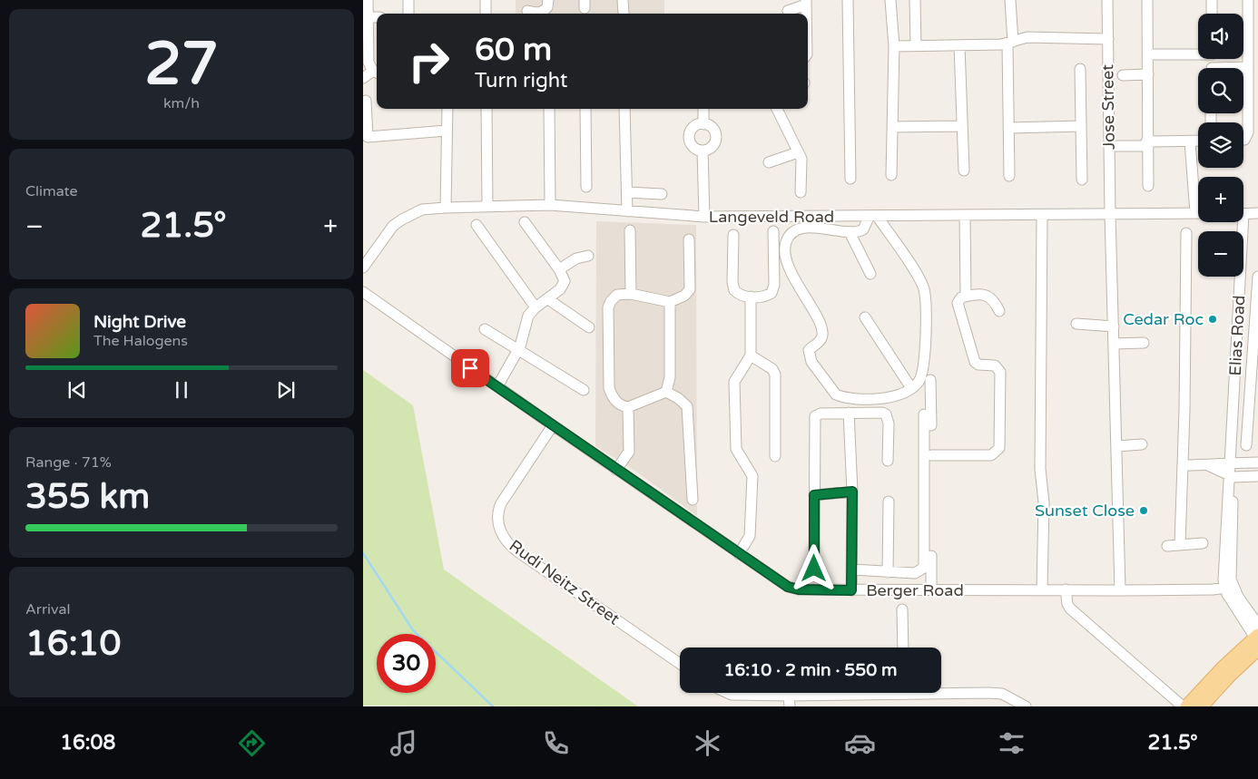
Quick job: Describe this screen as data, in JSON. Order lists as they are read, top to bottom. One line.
{"streets":{"street":["Jose Street","Langeveld Road","Elias Road","Rudi Neitz Street","Berger Road"]},"crossings":[["Jose Street","Langeveld Road"],["Jose Street","Berger Road"],["Elias Road","Berger Road"],["Rudi Neitz Street","Berger Road"]],"places":["Cedar Roc","Sunset Close"],"page":{"tile":[["27","km/h"],"Climate",["Range · 71%","355 km"],["Arrival","16:10"]],"map_buttons":["+","−"],"turn":["60 m","Turn right"],"heat":["−","21.5°","+"],"song":["Night Drive","The Halogens"],"limit":"30","trip":"16:10 · 2 min · 550 m","tabs":["16:08","21.5°"]}}
